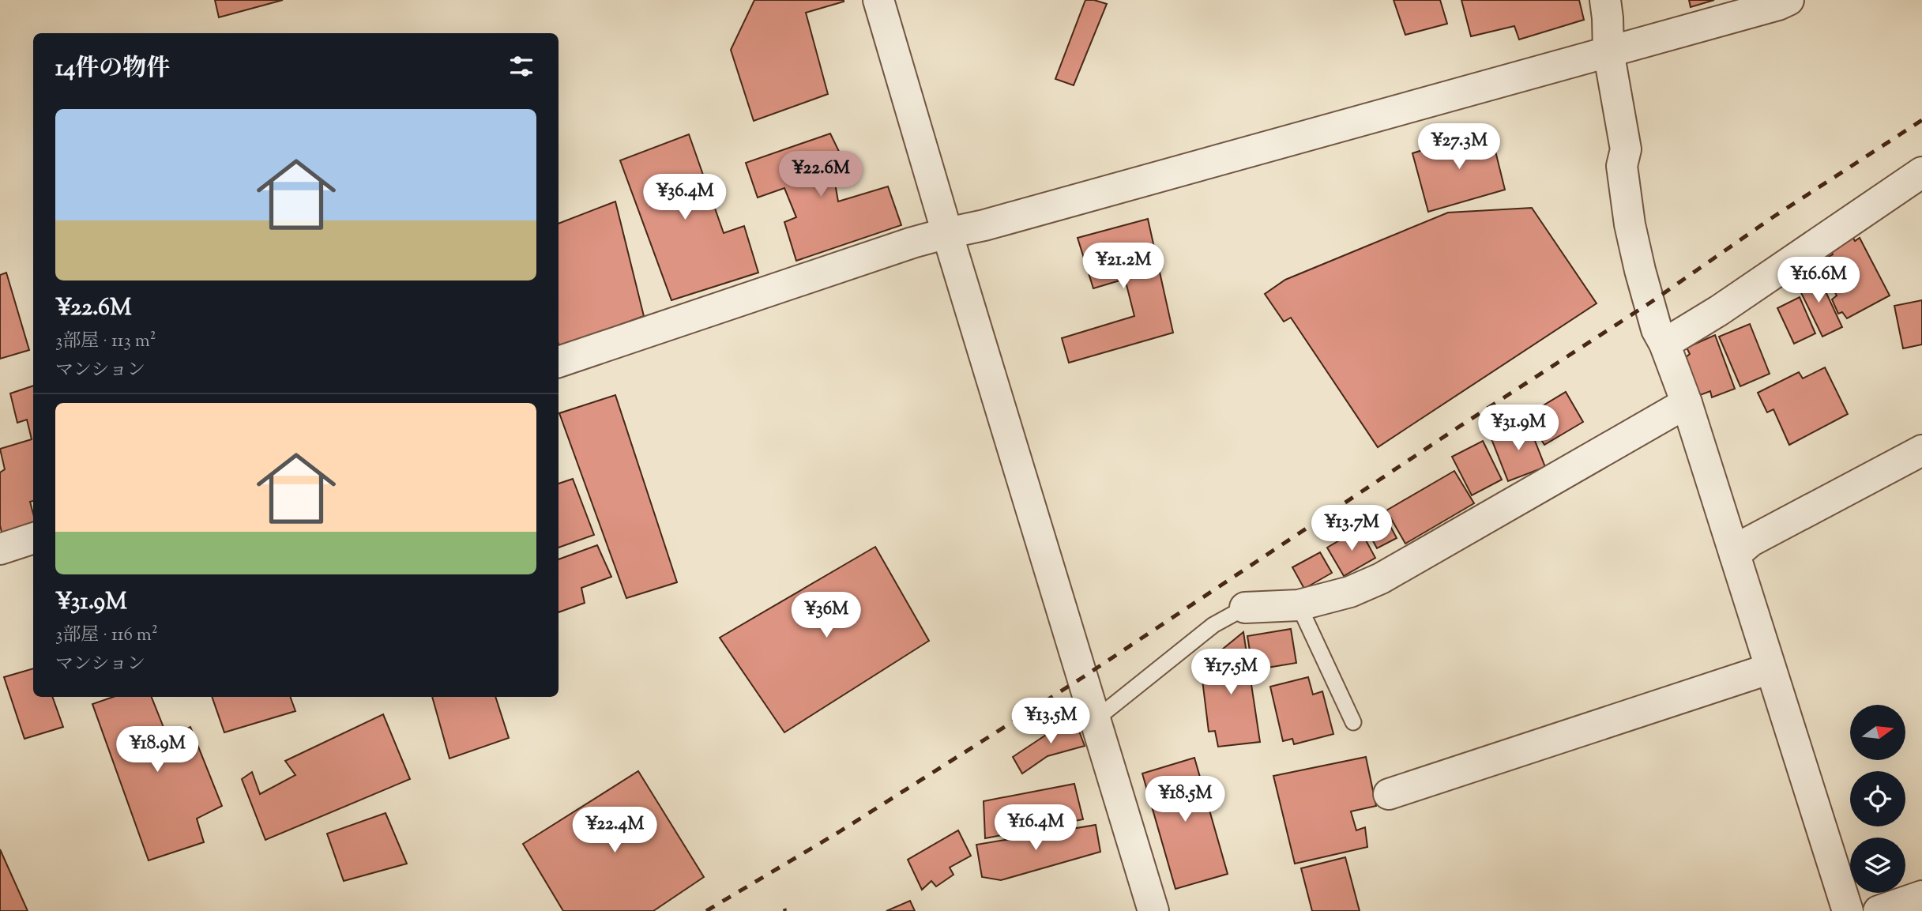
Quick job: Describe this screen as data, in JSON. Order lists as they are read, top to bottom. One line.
{"north":"right","page":{"heading":"14件の物件","list":[{"name":"¥22.6M","note":"3部屋 · 113 m² · マンション"},{"name":"¥31.9M","note":"3部屋 · 116 m² · マンション"}],"price":["¥27.3M","¥22.6M","¥36.4M","¥21.2M","¥16.6M","¥31.9M","¥13.7M","¥36M","¥17.5M","¥13.5M","¥18.9M","¥18.5M","¥16.4M","¥22.4M"]}}
